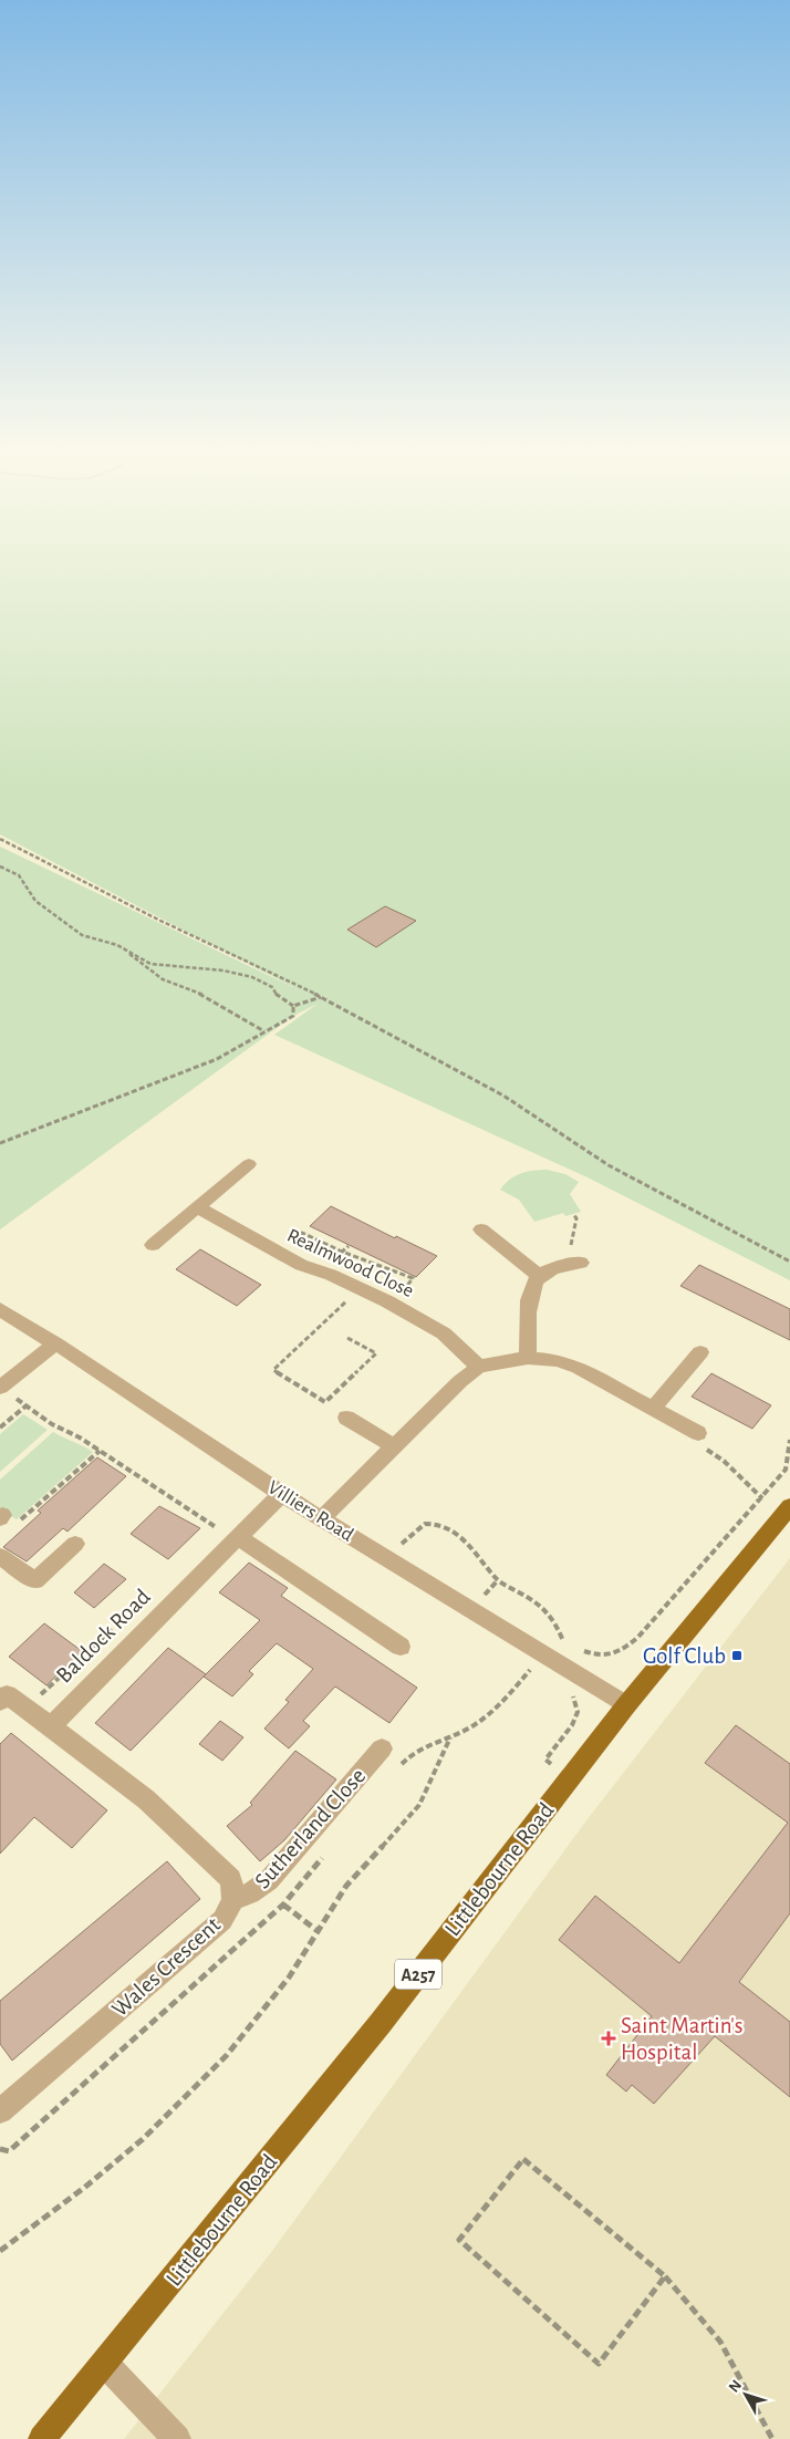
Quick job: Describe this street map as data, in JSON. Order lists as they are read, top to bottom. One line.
{"streets":{"main road":["Littlebourne Road","A257"],"street":["Realmwood Close","Villiers Road","Baldock Road","Sutherland Close","Wales Crescent"]},"crossings":[["Villiers Road","Baldock Road"],["Villiers Road","Littlebourne Road"],["Baldock Road","Wales Crescent"],["Sutherland Close","Wales Crescent"]],"places":{"transit":["Golf Club"],"health":["Saint Martin's Hospital"]},"north":"top left"}
